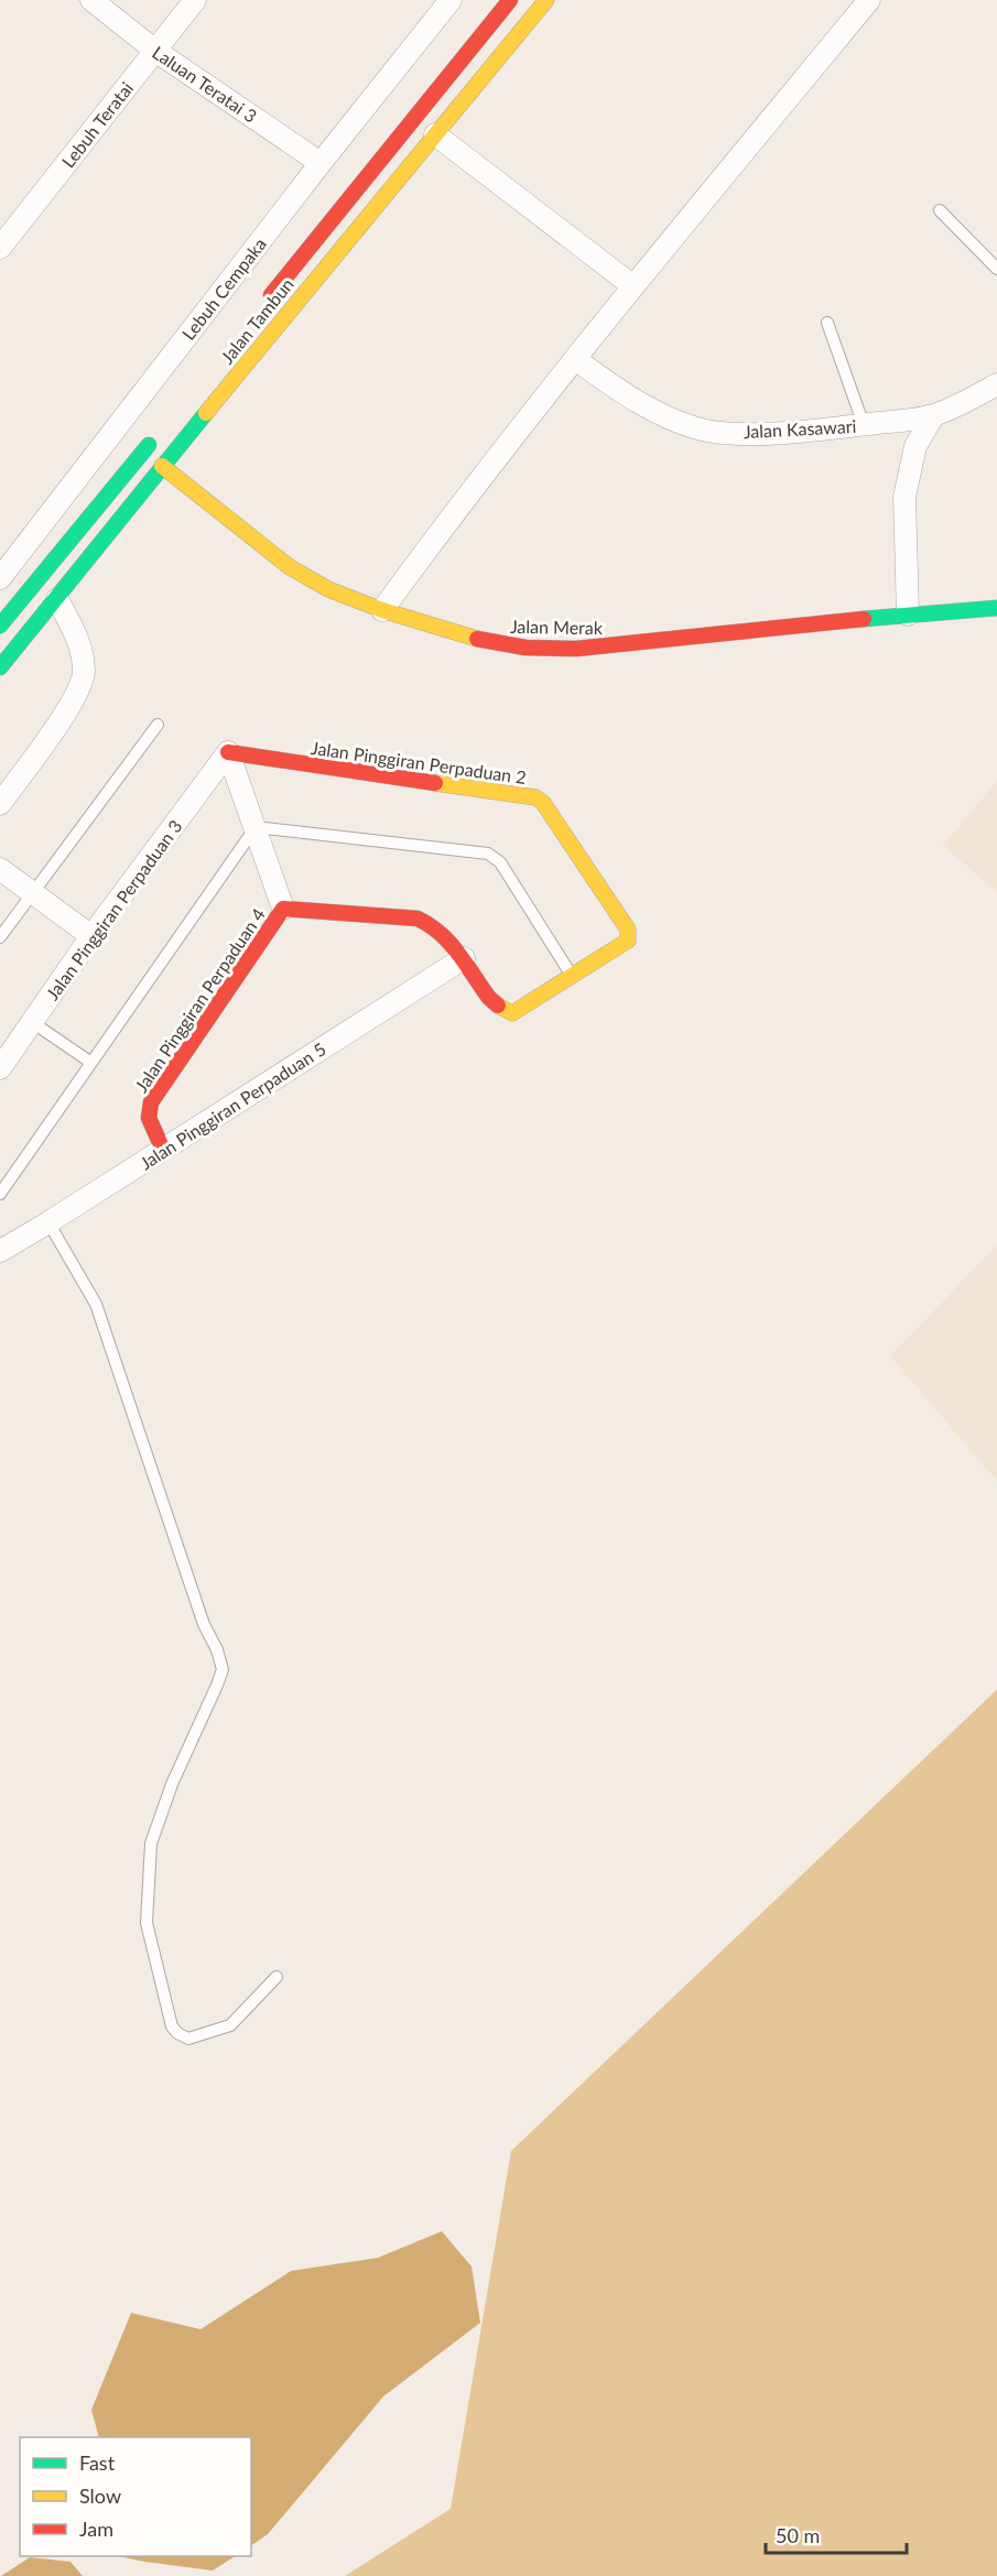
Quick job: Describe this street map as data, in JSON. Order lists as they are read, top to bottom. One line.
{"streets":{"street":["Laluan Teratai 3","Lebuh Teratai","Lebuh Cempaka","Jalan Tambun","Jalan Kasawari","Jalan Merak","Jalan Pinggiran Perpaduan 2","Jalan Pinggiran Perpaduan 3","Jalan Pinggiran Perpaduan 4","Jalan Pinggiran Perpaduan 5"]},"crossings":[["Laluan Teratai 3","Lebuh Teratai"],["Laluan Teratai 3","Lebuh Cempaka"],["Jalan Tambun","Jalan Merak"],["Jalan Pinggiran Perpaduan 2","Jalan Pinggiran Perpaduan 3"],["Jalan Pinggiran Perpaduan 2","Jalan Pinggiran Perpaduan 4"],["Jalan Pinggiran Perpaduan 2","Jalan Pinggiran Perpaduan 5"],["Jalan Pinggiran Perpaduan 4","Jalan Pinggiran Perpaduan 5"]],"legend":["Fast","Slow","Jam"],"scale_bar":"50 m"}
